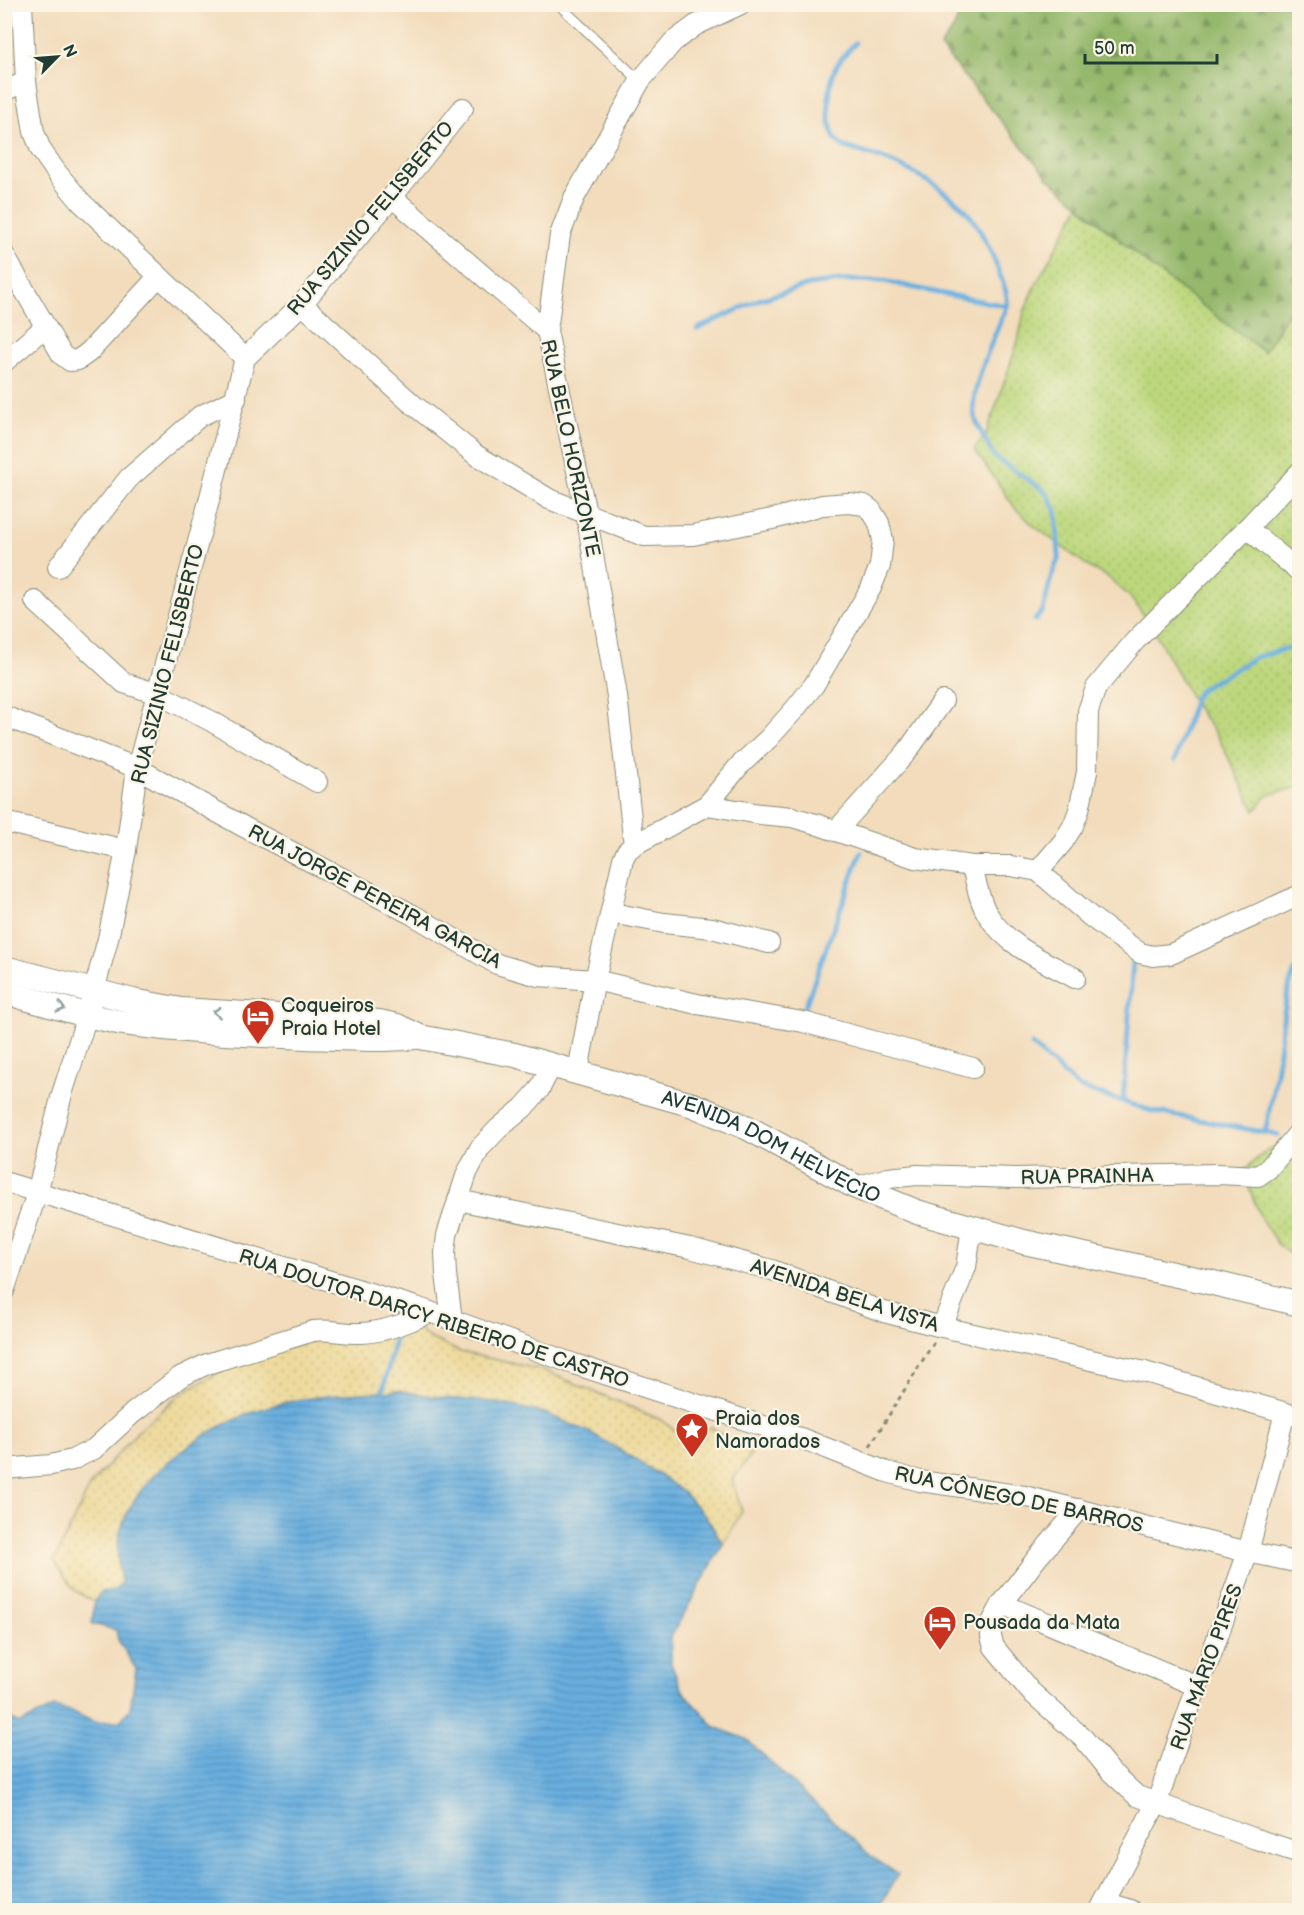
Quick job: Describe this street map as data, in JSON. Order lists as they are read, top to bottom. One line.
{"streets":{"street":["RUA SIZINIO FELISBERTO","RUA BELO HORIZONTE","RUA JORGE PEREIRA GARCIA","AVENIDA DOM HELVECIO","RUA PRAINHA","AVENIDA BELA VISTA","RUA DOUTOR DARCY RIBEIRO DE CASTRO","RUA CÔNEGO DE BARROS","RUA MÁRIO PIRES"]},"crossings":[["RUA SIZINIO FELISBERTO","RUA BELO HORIZONTE"],["RUA SIZINIO FELISBERTO","RUA JORGE PEREIRA GARCIA"],["RUA SIZINIO FELISBERTO","RUA DOUTOR DARCY RIBEIRO DE CASTRO"],["AVENIDA DOM HELVECIO","RUA PRAINHA"],["AVENIDA BELA VISTA","RUA MÁRIO PIRES"],["RUA DOUTOR DARCY RIBEIRO DE CASTRO","RUA CÔNEGO DE BARROS"],["RUA CÔNEGO DE BARROS","RUA MÁRIO PIRES"]],"places":{"hotel":["Coqueiros Praia Hotel","Pousada da Mata"],"place":["Praia dos Namorados"]},"scale_bar":"50 m","north":"top right"}
